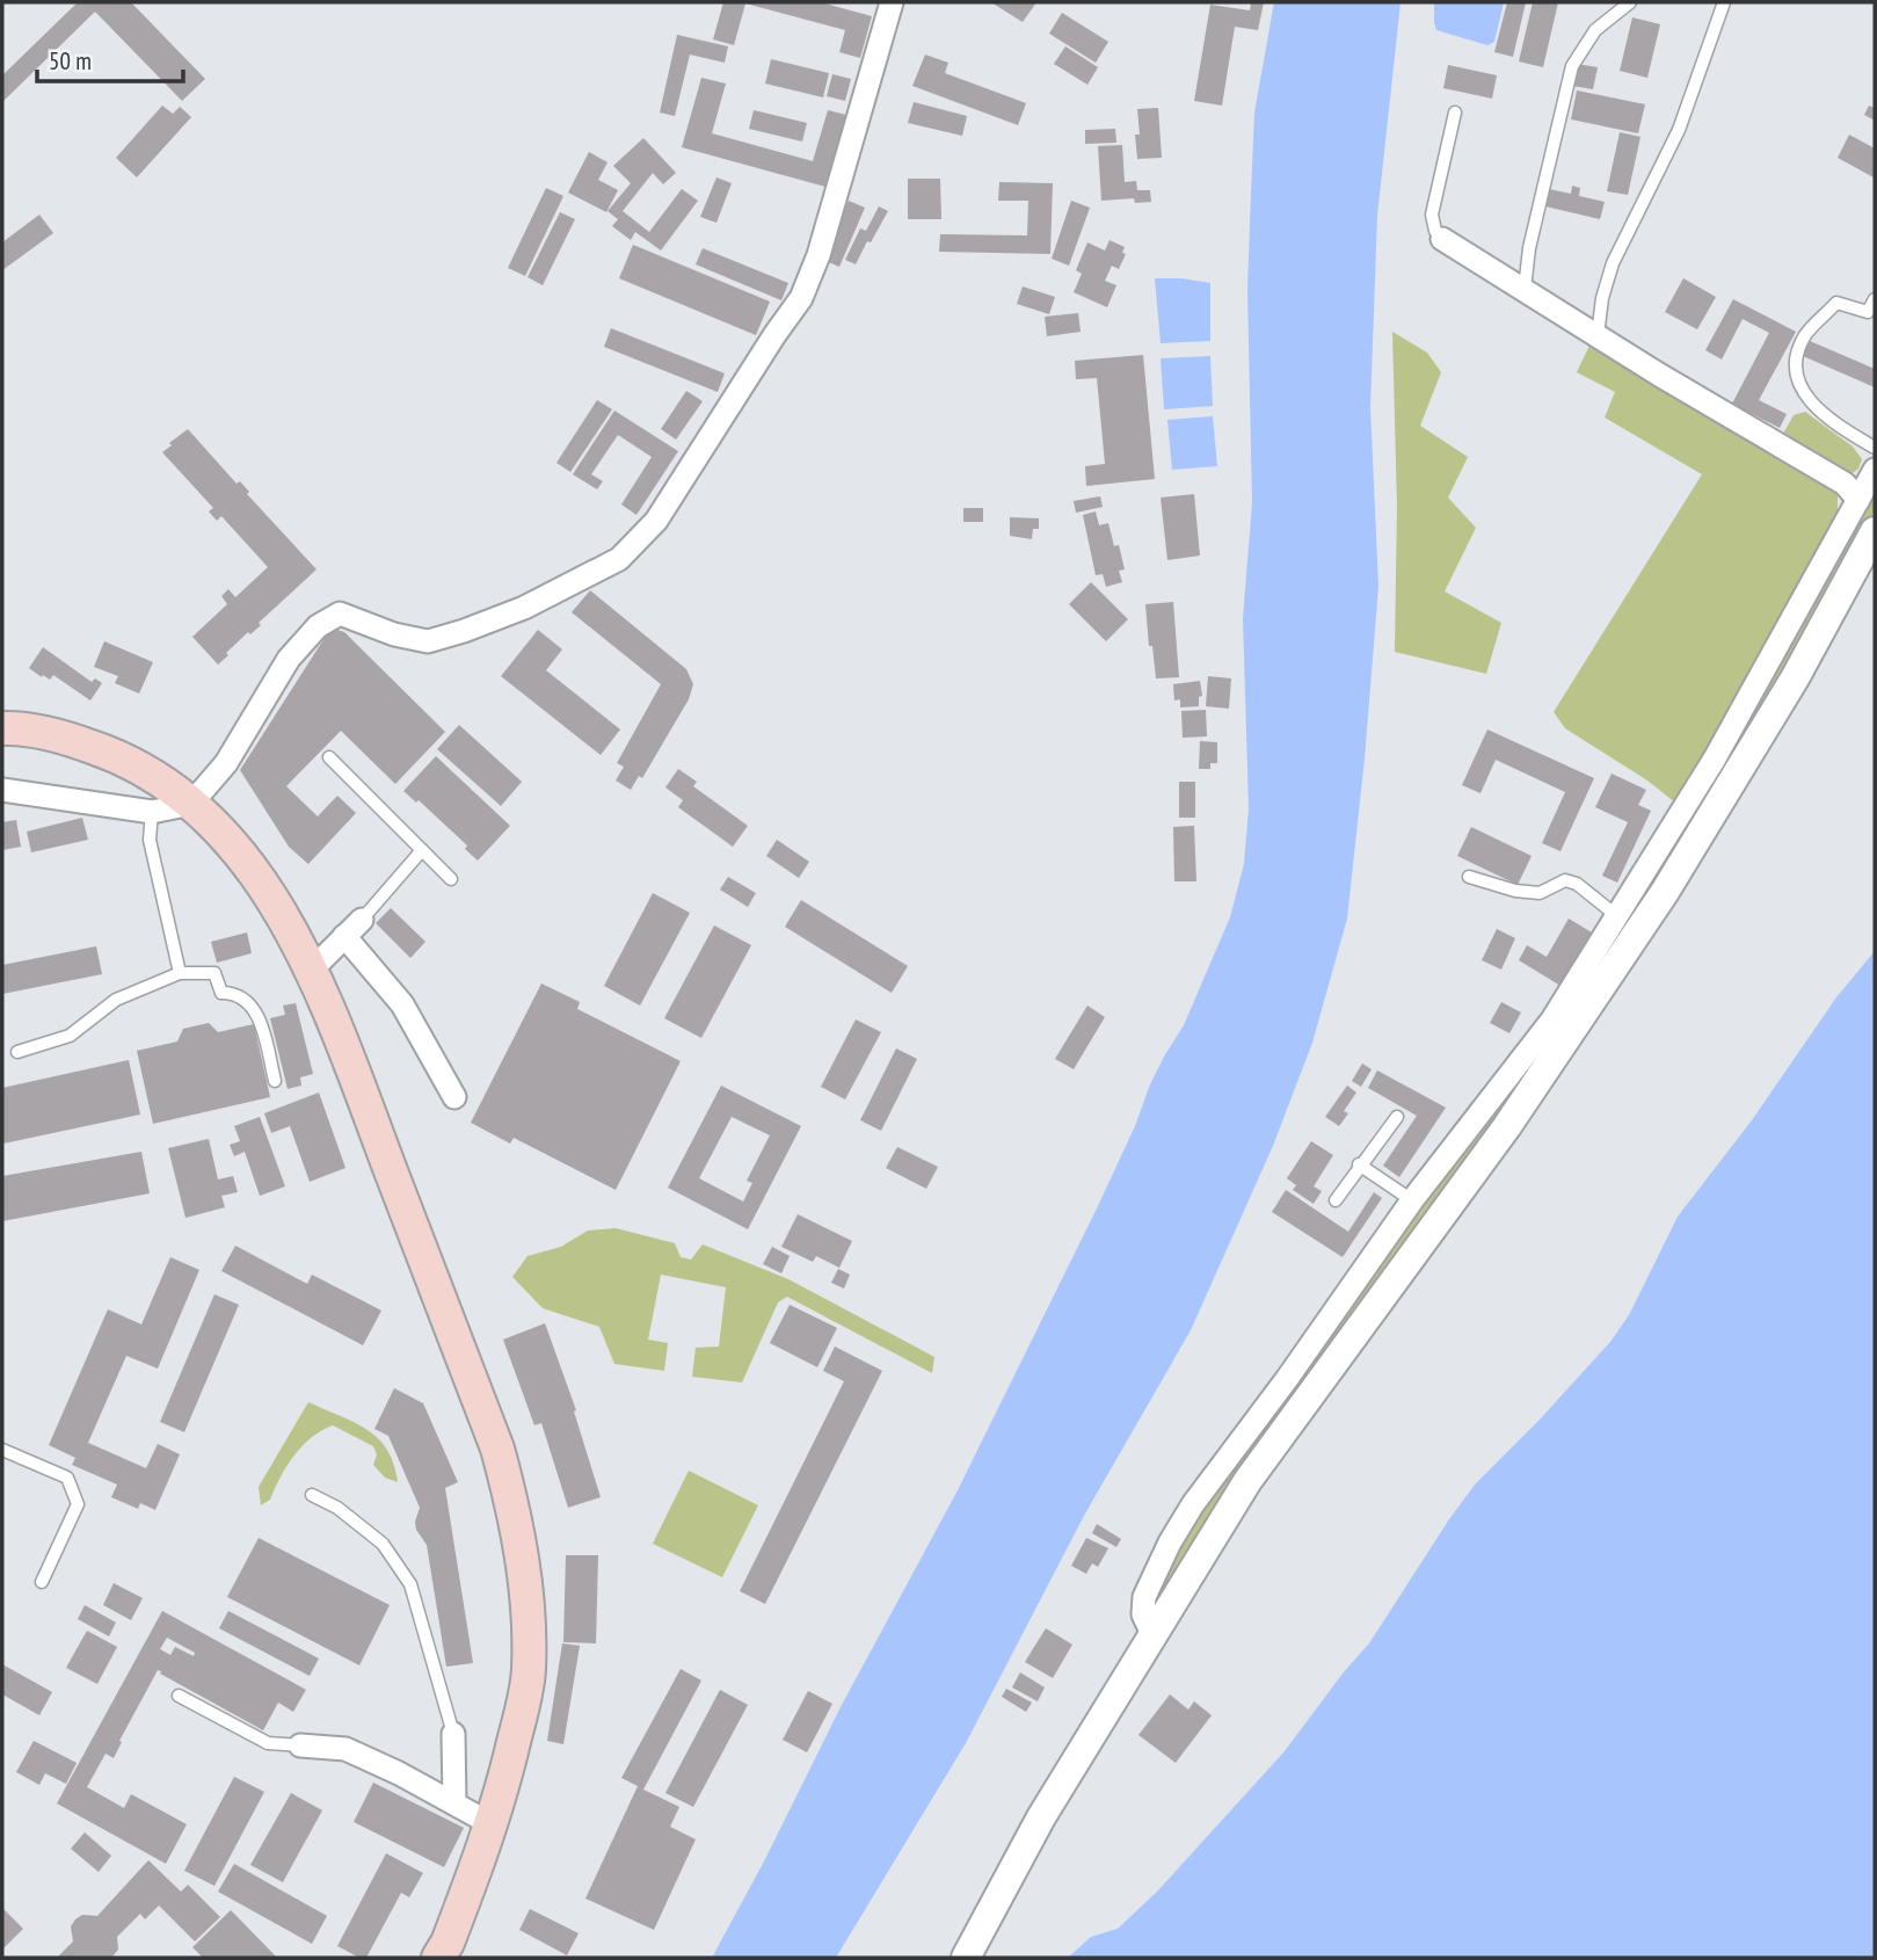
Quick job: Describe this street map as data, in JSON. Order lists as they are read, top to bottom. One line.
{"scale_bar":"50 m"}
